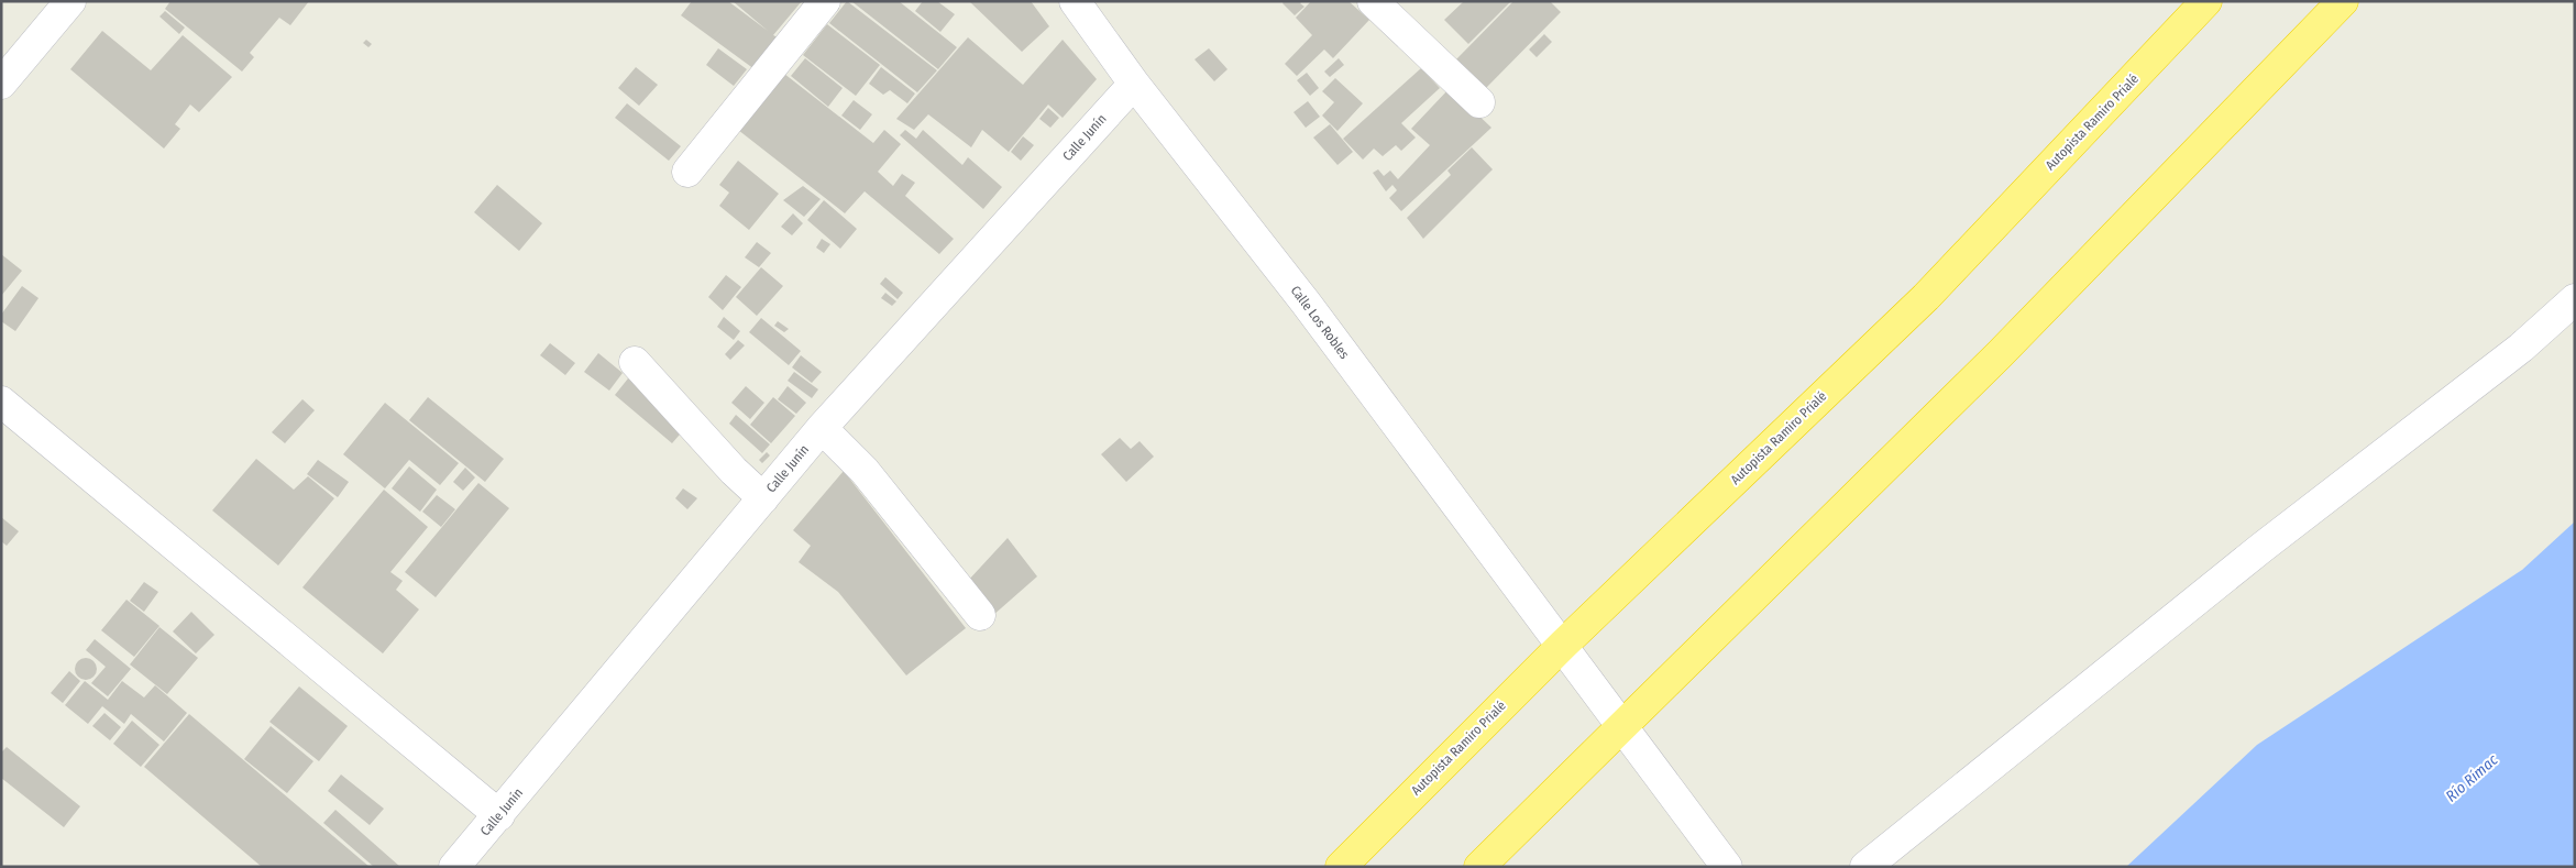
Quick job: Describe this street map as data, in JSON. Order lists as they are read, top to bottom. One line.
{"streets":{"highway":["Autopista Ramiro Prialé"],"street":["Calle Junín","Calle Los Robles"]},"crossings":[["Autopista Ramiro Prialé","Calle Los Robles"],["Calle Junín","Calle Los Robles"]],"water":["Río Rímac"]}
